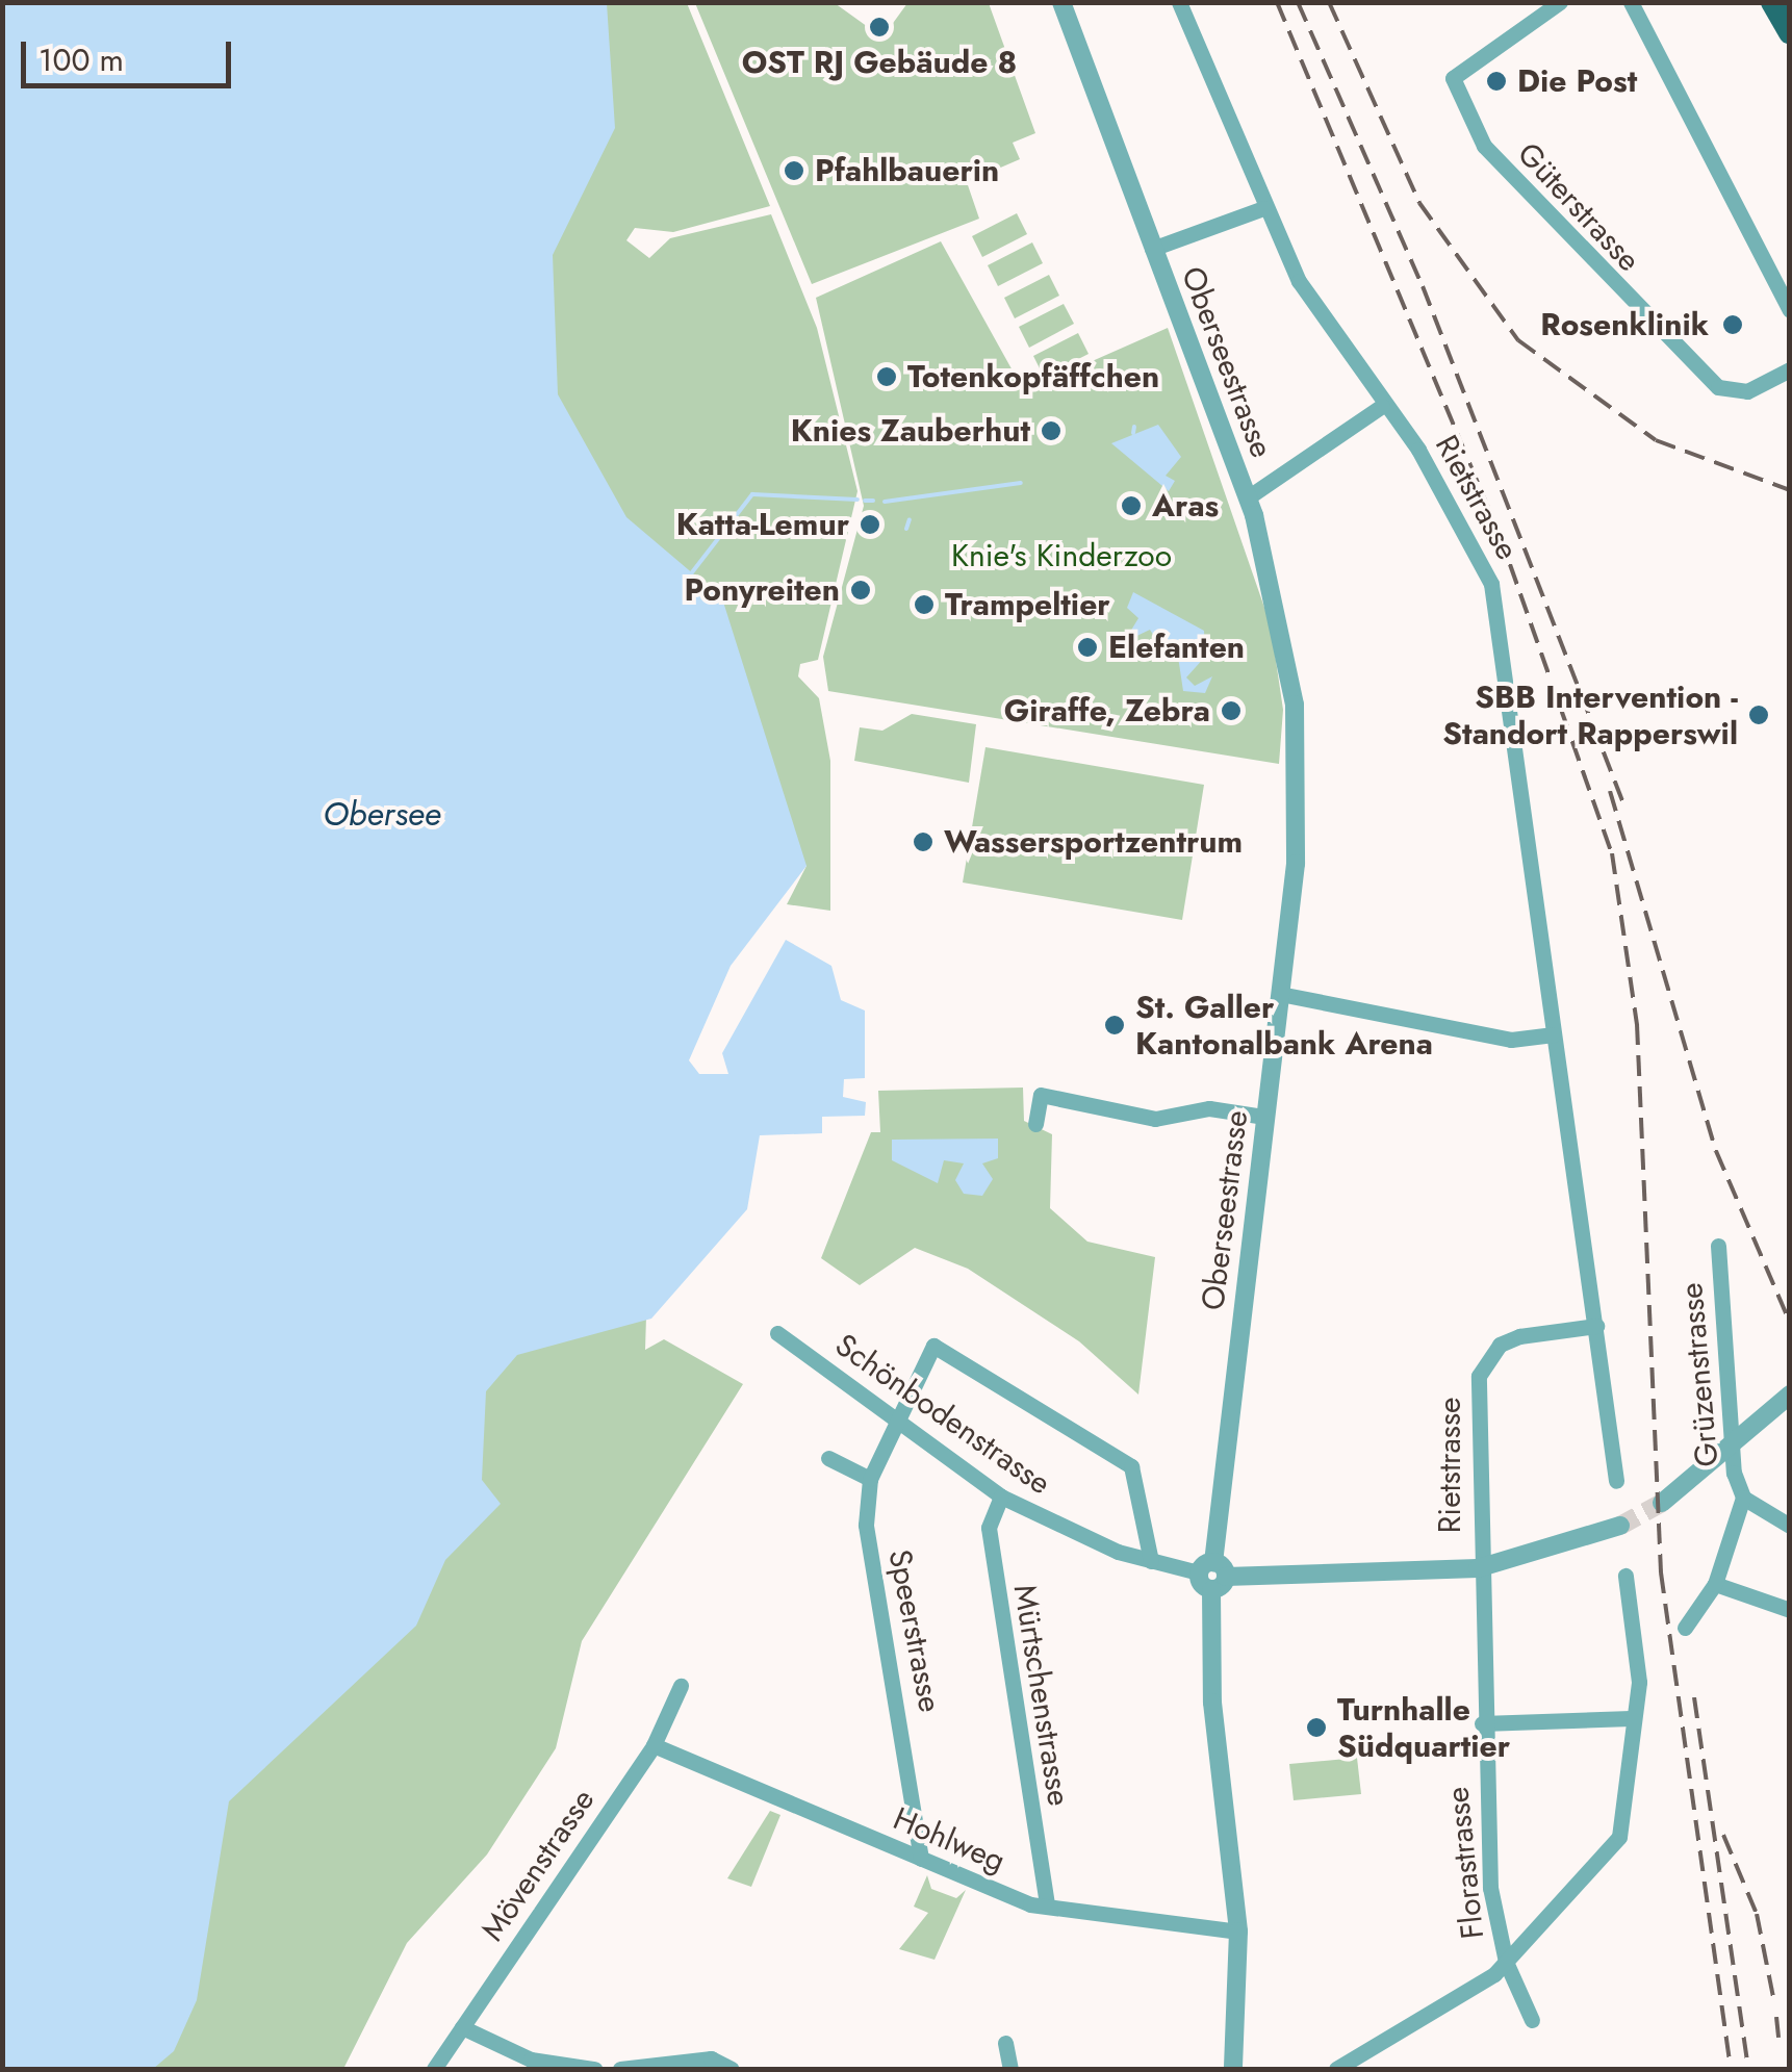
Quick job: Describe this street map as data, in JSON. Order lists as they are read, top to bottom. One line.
{"streets":{"street":["Güterstrasse","Oberseestrasse","Rietstrasse","Grüzenstrasse","Schönbodenstrasse","Speerstrasse","Mürtschenstrasse","Hohlweg","Florastrasse","Mövenstrasse"]},"crossings":[["Oberseestrasse","Rietstrasse"],["Oberseestrasse","Schönbodenstrasse"],["Rietstrasse","Schönbodenstrasse"],["Rietstrasse","Florastrasse"],["Schönbodenstrasse","Speerstrasse"],["Schönbodenstrasse","Mürtschenstrasse"],["Schönbodenstrasse","Florastrasse"],["Speerstrasse","Hohlweg"],["Mürtschenstrasse","Hohlweg"],["Hohlweg","Mövenstrasse"]],"water":["Obersee"],"parks":["Knie's Kinderzoo"],"places":["OST RJ Gebäude 8","Die Post","Pfahlbauerin","Rosenklinik","Totenkopfäffchen","Knies Zauberhut","Aras","Katta-Lemur","Ponyreiten","Trampeltier","Elefanten","Giraffe, Zebra","SBB Intervention - Standort Rapperswil","Wassersportzentrum","St. Galler Kantonalbank Arena","Turnhalle Südquartier"],"scale_bar":"100 m"}
